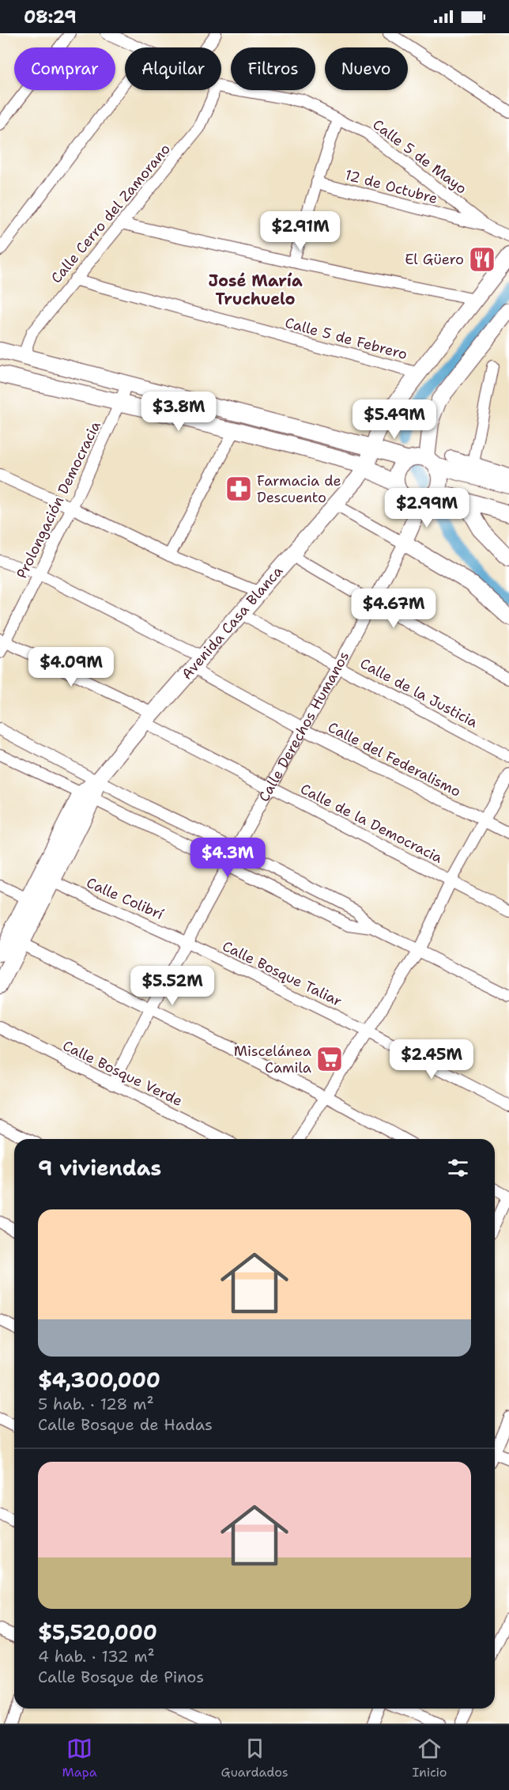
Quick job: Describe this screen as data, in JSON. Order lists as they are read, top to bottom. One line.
{"streets":{"main road":["Avenida Casa Blanca","Calle Derechos Humanos"],"street":["Calle 5 de Mayo","12 de Octubre","Calle Cerro del Zamorano","Calle 5 de Febrero","Prolongación Democracia","Calle de la Justicia","Calle del Federalismo","Calle de la Democracia","Calle Colibrí","Calle Bosque Taliar","Calle Bosque Verde"]},"crossings":[["Calle 5 de Mayo","12 de Octubre"],["Calle Cerro del Zamorano","Calle 5 de Febrero"],["Prolongación Democracia","Calle del Federalismo"],["Prolongación Democracia","Calle de la Democracia"],["Avenida Casa Blanca","Calle de la Justicia"],["Avenida Casa Blanca","Calle del Federalismo"],["Avenida Casa Blanca","Calle de la Democracia"],["Calle de la Justicia","Calle Derechos Humanos"],["Calle Derechos Humanos","Calle del Federalismo"],["Calle Derechos Humanos","Calle de la Democracia"],["Calle Colibrí","Calle Bosque Taliar"]],"districts":["José María Truchuelo"],"places":{"restaurant":["El Güero"],"pharmacy":["Farmacia de Descuento"],"supermarket":["Miscelánea Camila"]},"page":{"status":"08:29","chip":["Comprar","Alquilar","Filtros","Nuevo"],"price":["$2.91M","$3.8M","$5.49M","$2.99M","$4.67M","$4.09M","$4.3M","$5.52M","$2.45M"],"heading":"9 viviendas","list":[{"name":"$4,300,000","note":"5 hab. · 128 m² · Calle Bosque de Hadas"},{"name":"$5,520,000","note":"4 hab. · 132 m² · Calle Bosque de Pinos"}],"tabs":["Mapa","Guardados","Inicio"]}}
